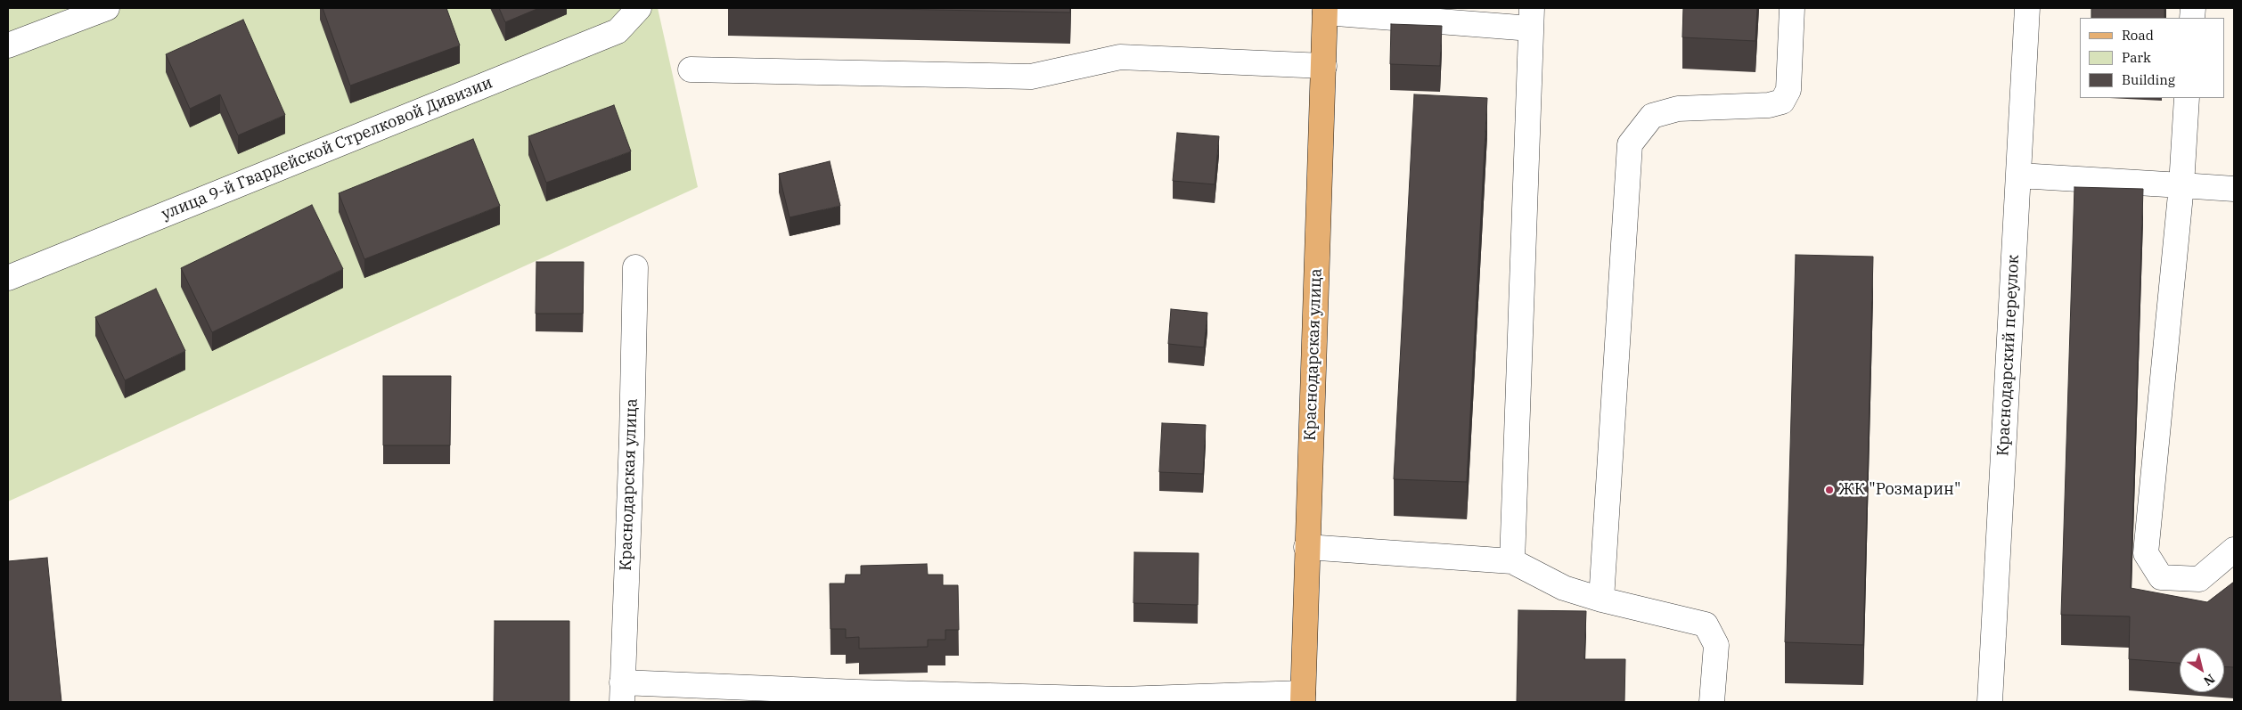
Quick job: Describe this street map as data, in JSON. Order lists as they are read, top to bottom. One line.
{"streets":{"main road":["Краснодарская улица"],"street":["улица 9-й Гвардейской Стрелковой Дивизии","Краснодарский переулок"]},"places":["ЖК \"Розмарин\""],"legend":["Road","Park","Building"],"north":"bottom right"}
